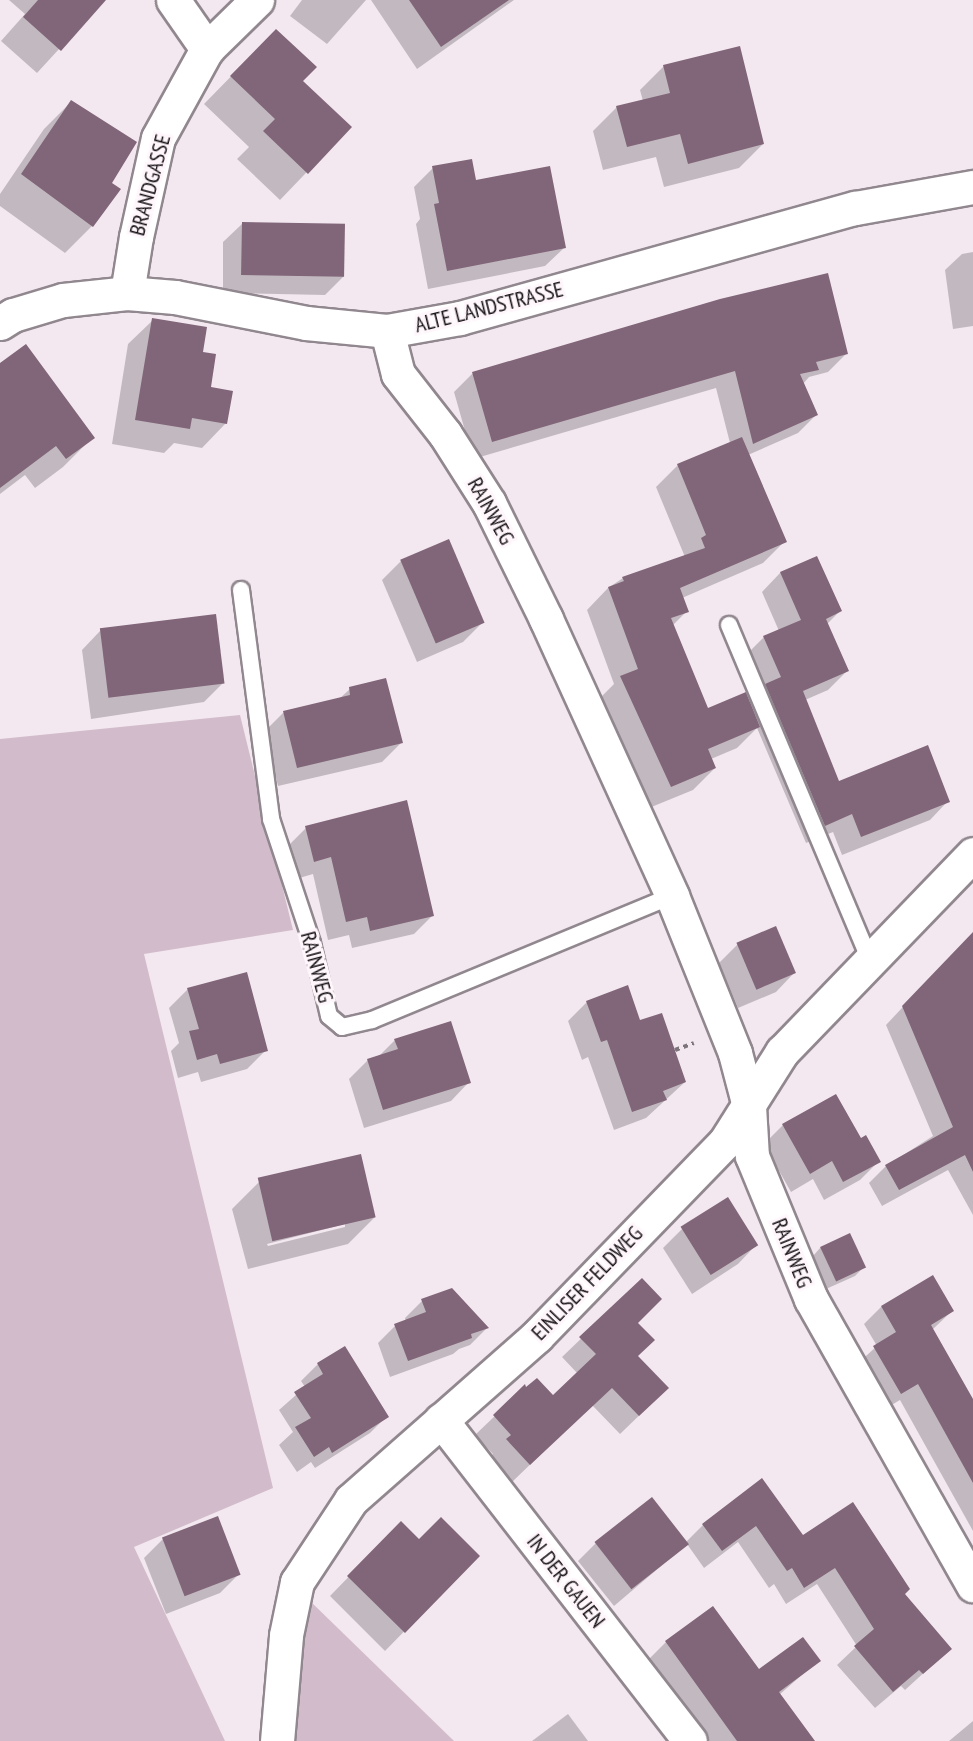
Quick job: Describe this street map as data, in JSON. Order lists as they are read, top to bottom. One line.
{"streets":{"street":["BRANDGASSE","ALTE LANDSTRASSE","RAINWEG","EINLISER FELDWEG","IN DER GAUEN"]},"crossings":[["BRANDGASSE","ALTE LANDSTRASSE"],["ALTE LANDSTRASSE","RAINWEG"],["RAINWEG","EINLISER FELDWEG"],["EINLISER FELDWEG","IN DER GAUEN"]]}
